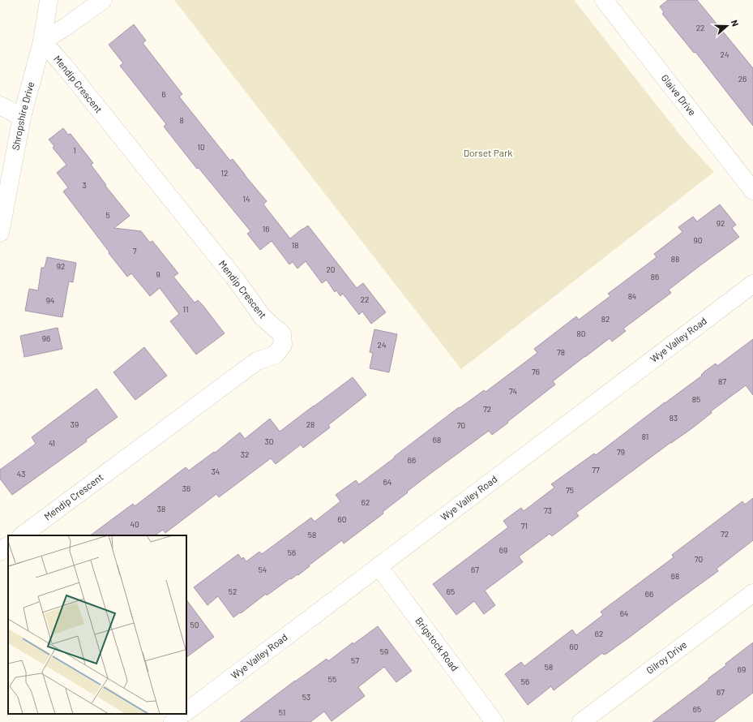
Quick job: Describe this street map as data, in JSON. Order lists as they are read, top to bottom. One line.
{"streets":{"street":["Mendip Crescent","Glaive Drive","Shropshire Drive","Wye Valley Road","Brigstock Road","Gilroy Drive"]},"crossings":[["Mendip Crescent","Shropshire Drive"],["Wye Valley Road","Brigstock Road"]],"parks":["Dorset Park"],"house_numbers":["22","24","26","6","8","10","1","12","3","14","5","92","16","90","18","7","88","92","20","9","86","84","22","94","11","82","80","96","24","78","76","87","74","85","72","83","39","28","70","81","68","30","41","79","32","66","77","34","43","64","36","75","62","38","73","60","40","71","72","58","69","56","70","54","67","68","52","65","66","64","50","62","60","59","57","58","69","55","56","67","53","65","51"],"north":"right"}
